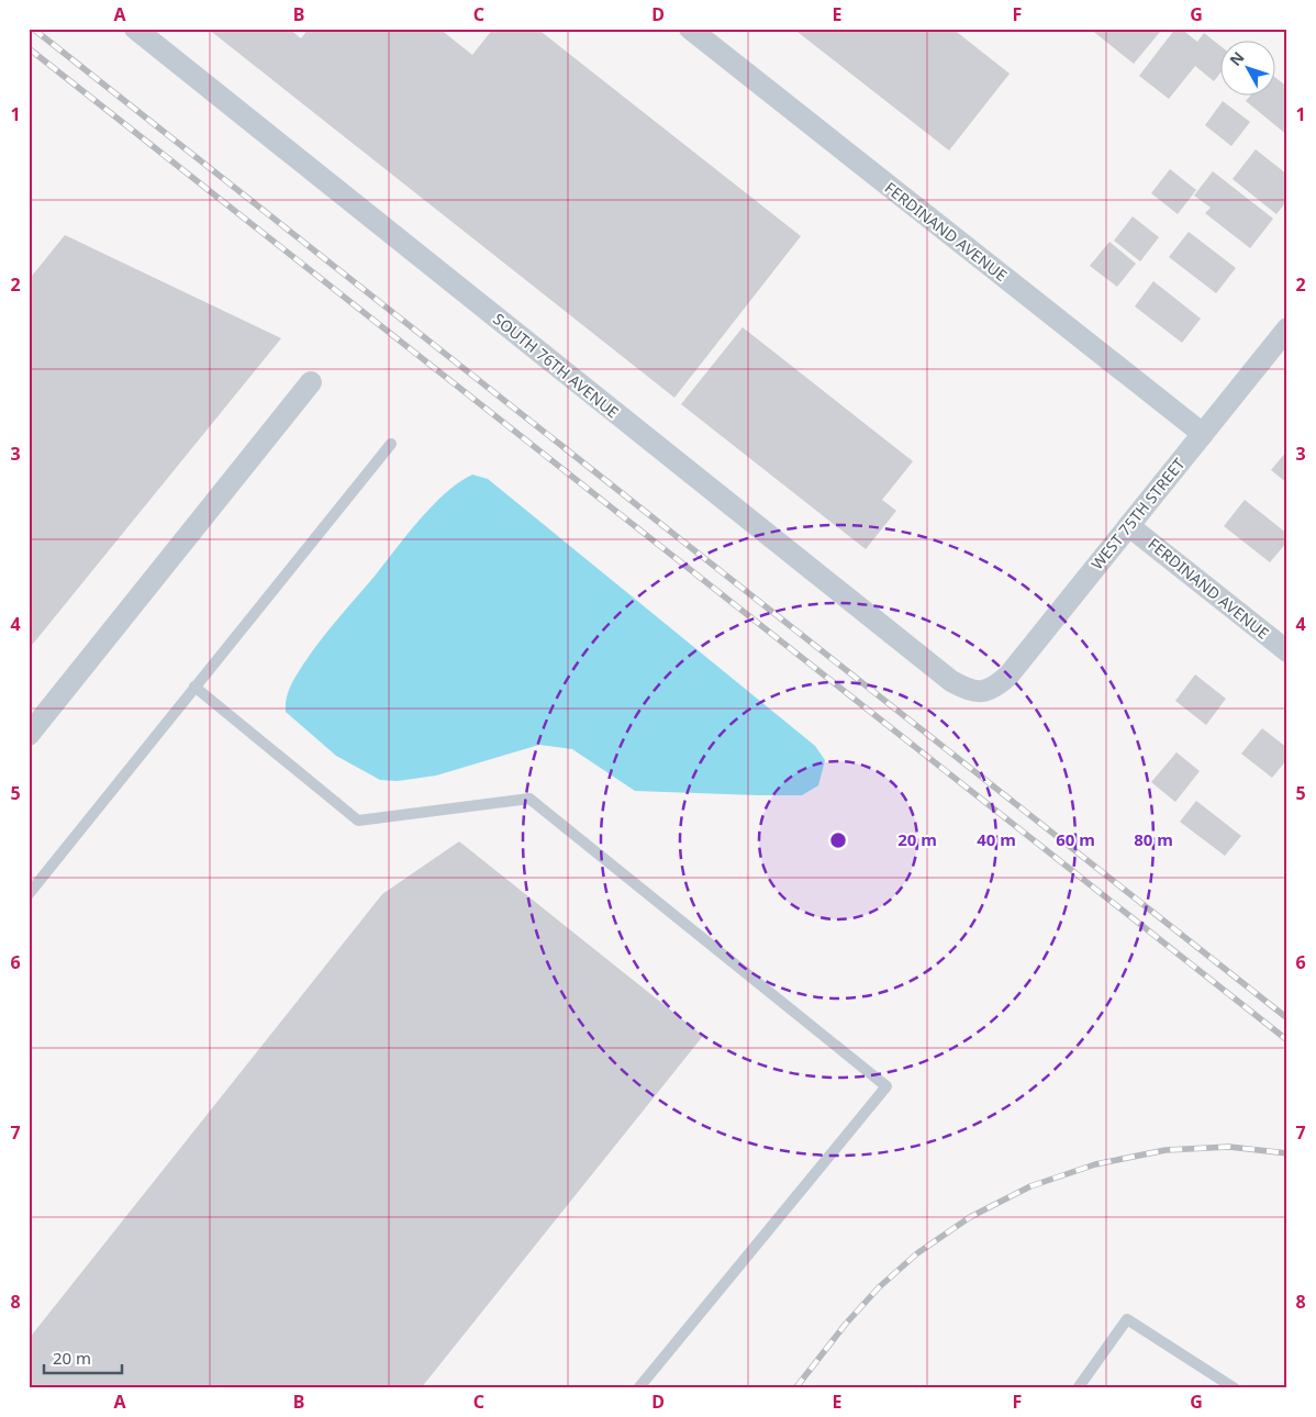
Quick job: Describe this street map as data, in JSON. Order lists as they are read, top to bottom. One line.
{"streets":{"street":["FERDINAND AVENUE","SOUTH 76TH AVENUE","WEST 75TH STREET"]},"crossings":[["FERDINAND AVENUE","WEST 75TH STREET"],["SOUTH 76TH AVENUE","WEST 75TH STREET"]],"scale_bar":"20 m","north":"top left","grid":{"columns":["A","B","C","D","E","F","G"],"rows":["1","2","3","4","5","6","7","8"]},"rings":["20 m","40 m","60 m","80 m"]}
